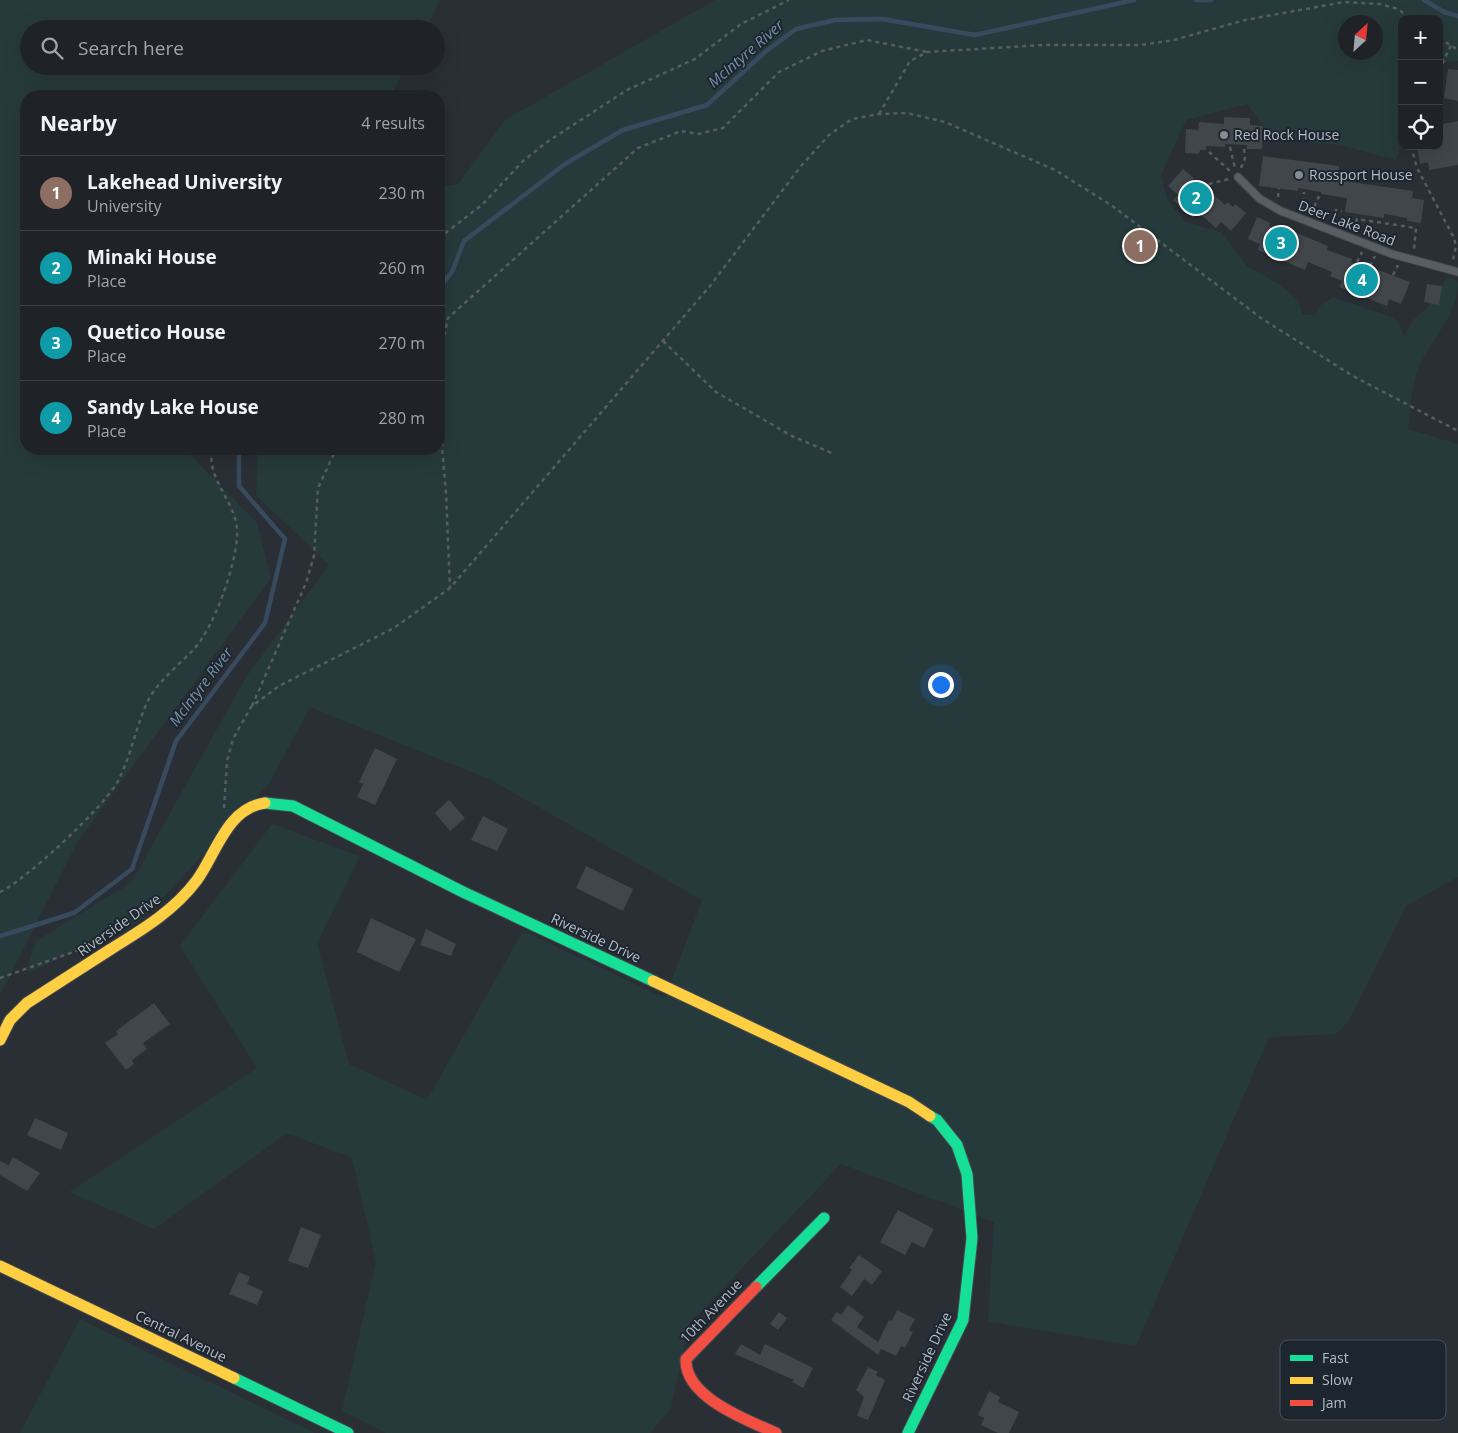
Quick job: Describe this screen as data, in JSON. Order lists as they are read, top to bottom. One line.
{"streets":{"street":["Riverside Drive","10th Avenue","Central Avenue"],"lane":["Deer Lake Road"]},"water":["McIntyre River"],"places":["Red Rock House","Rossport House"],"legend":["Fast","Slow","Jam"],"north":"top right","page":{"map_buttons":["+","−"],"search":"Search here","heading":["Nearby","4 results"],"list":[{"mark":"1","name":"Lakehead University","note":"University","value":"230 m"},{"mark":"2","name":"Minaki House","note":"Place","value":"260 m"},{"mark":"3","name":"Quetico House","note":"Place","value":"270 m"},{"mark":"4","name":"Sandy Lake House","note":"Place","value":"280 m"}],"pins":["2","3","1","4"]}}
